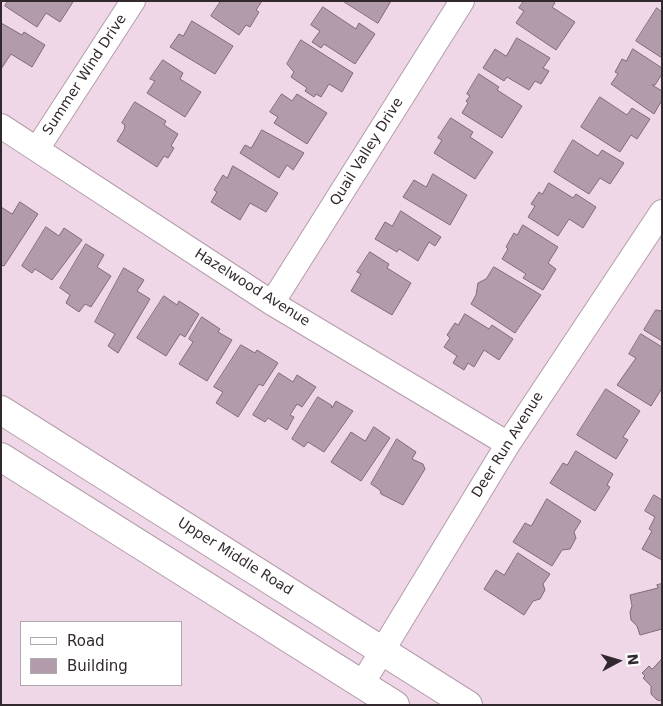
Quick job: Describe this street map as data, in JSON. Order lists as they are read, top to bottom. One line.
{"streets":{"main road":["Upper Middle Road"],"street":["Summer Wind Drive","Quail Valley Drive","Hazelwood Avenue","Deer Run Avenue"]},"crossings":[["Summer Wind Drive","Hazelwood Avenue"],["Quail Valley Drive","Hazelwood Avenue"],["Hazelwood Avenue","Deer Run Avenue"],["Deer Run Avenue","Upper Middle Road"]],"legend":["Road","Building"],"north":"right"}
